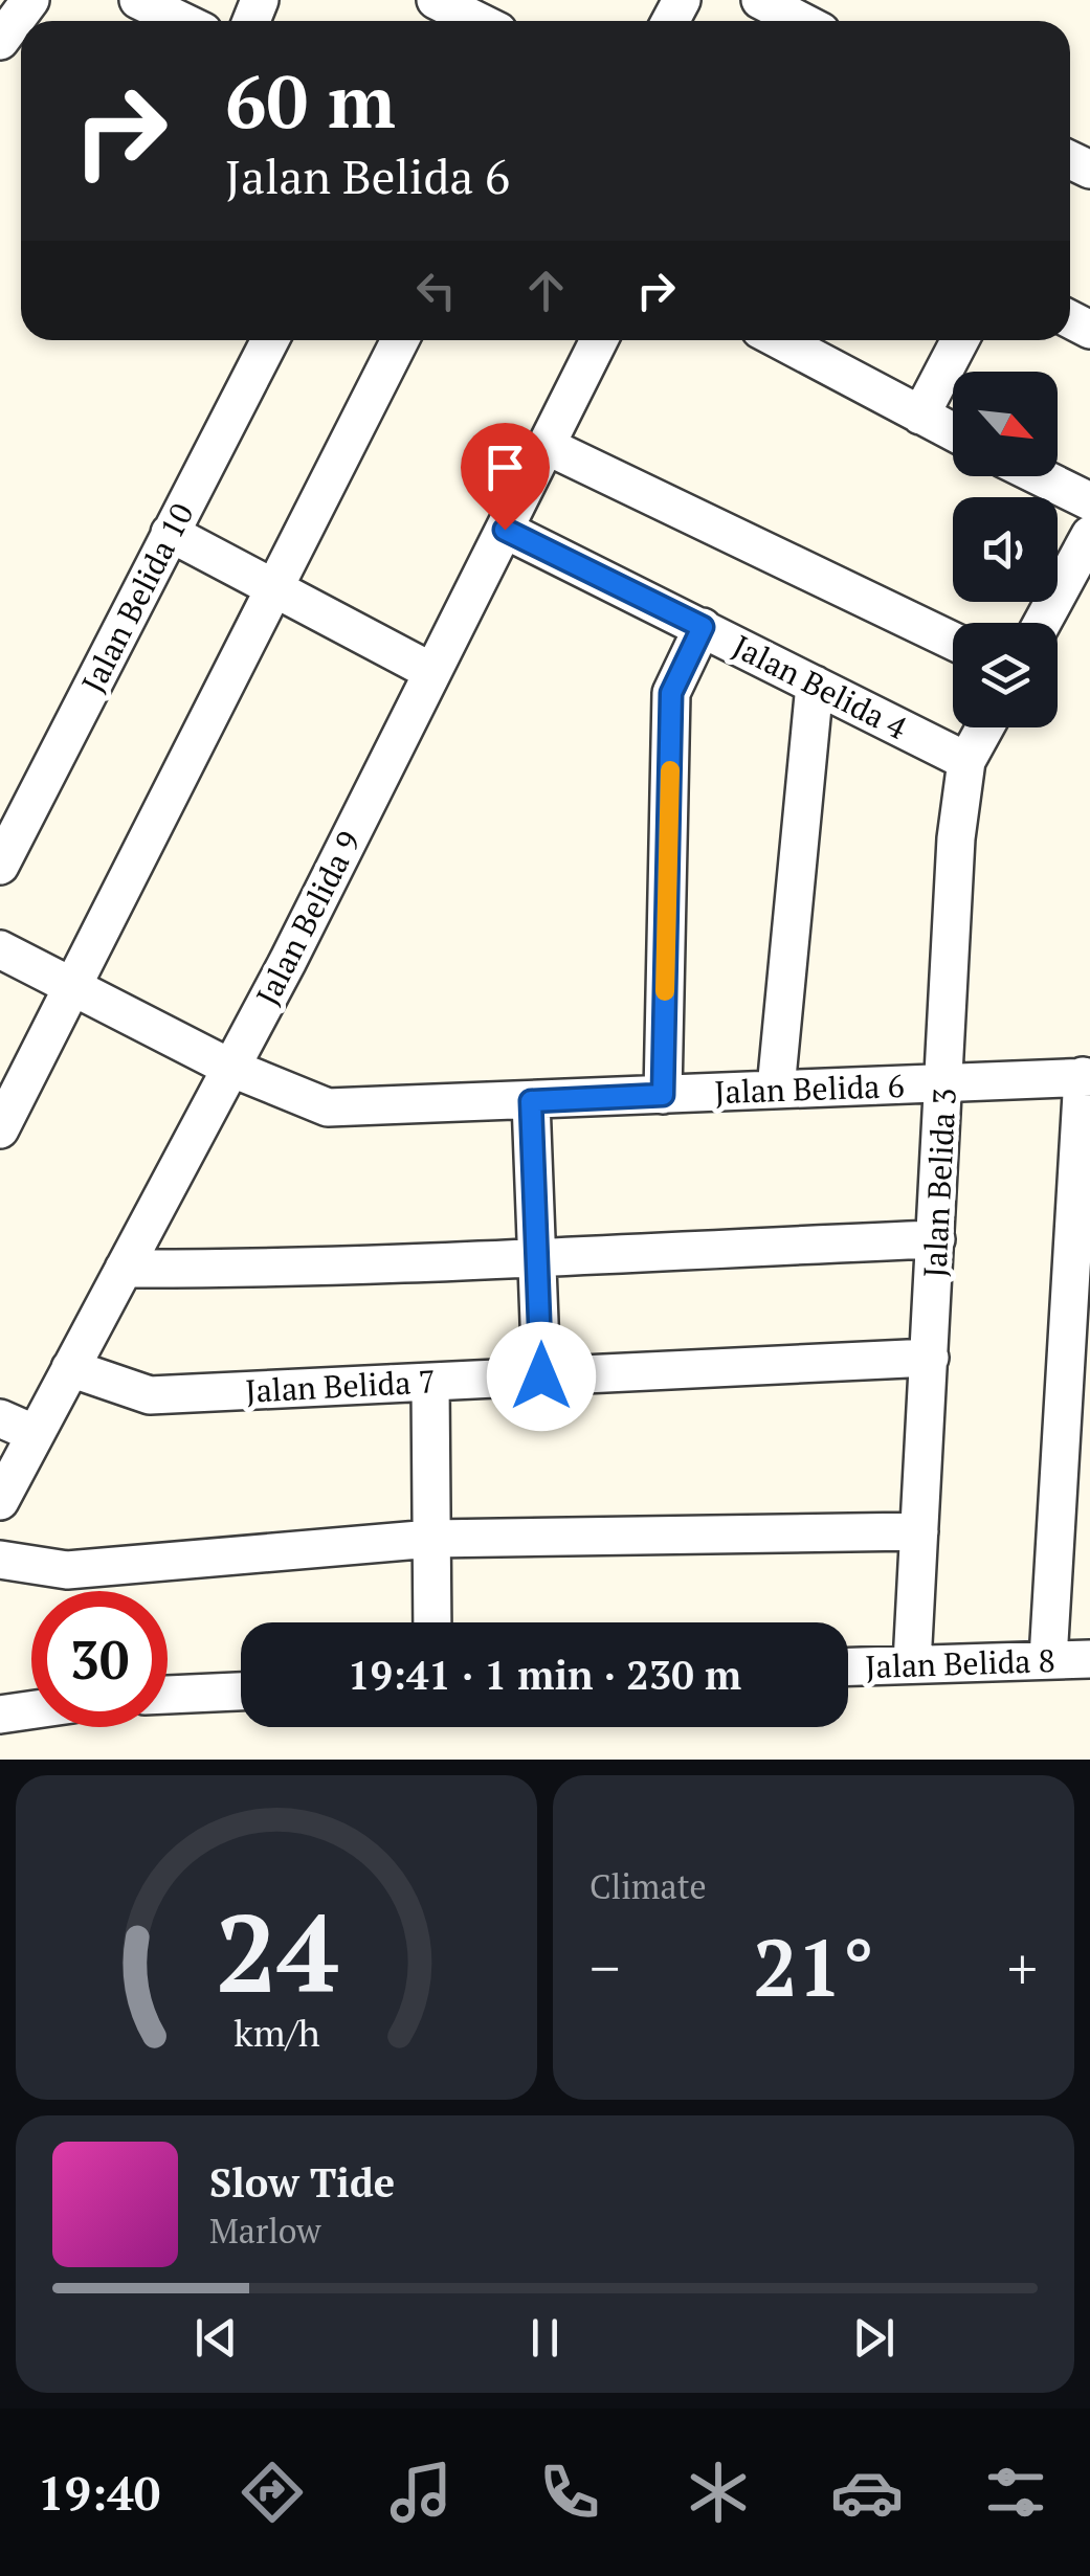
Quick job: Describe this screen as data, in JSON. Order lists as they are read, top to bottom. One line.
{"streets":{"street":["Jalan Belida 10","Jalan Belida 4","Jalan Belida 9","Jalan Belida 6","Jalan Belida 3","Jalan Belida 7","Jalan Belida 8"]},"crossings":[["Jalan Belida 4","Jalan Belida 9"],["Jalan Belida 4","Jalan Belida 3"],["Jalan Belida 9","Jalan Belida 6"],["Jalan Belida 9","Jalan Belida 7"],["Jalan Belida 6","Jalan Belida 3"],["Jalan Belida 3","Jalan Belida 7"],["Jalan Belida 3","Jalan Belida 8"]],"north":"bottom right","page":{"turn":["60 m","Jalan Belida 6"],"limit":"30","trip":"19:41 · 1 min · 230 m","tile":"Climate","heat":["−","21°","+"],"song":["Slow Tide","Marlow"],"tabs":"19:40","gauge":["24","km/h"]}}
